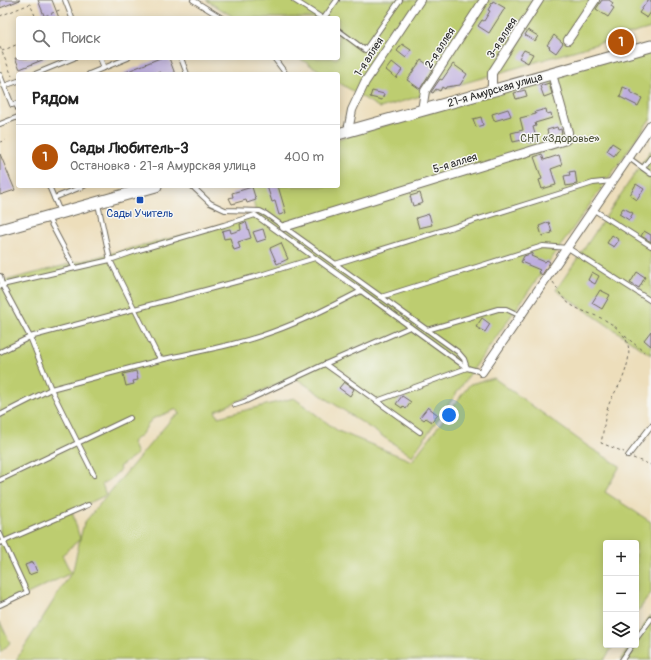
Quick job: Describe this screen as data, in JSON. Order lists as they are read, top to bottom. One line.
{"streets":{"main road":["21-я Амурская улица"],"street":["3-я аллея","2-я аллея","1-я аллея","5-я аллея"]},"crossings":[["3-я аллея","21-я Амурская улица"],["2-я аллея","21-я Амурская улица"],["1-я аллея","21-я Амурская улица"],["21-я Амурская улица","5-я аллея"]],"parks":["СНТ «Здоровье»"],"places":{"transit":["Сады Учитель"]},"page":{"search":"Поиск","pins":"1","heading":"Рядом","list":[{"mark":"1","name":"Сады Любитель-3","note":"Остановка · 21-я Амурская улица","value":"400 m"}],"map_buttons":["+","−"]}}
